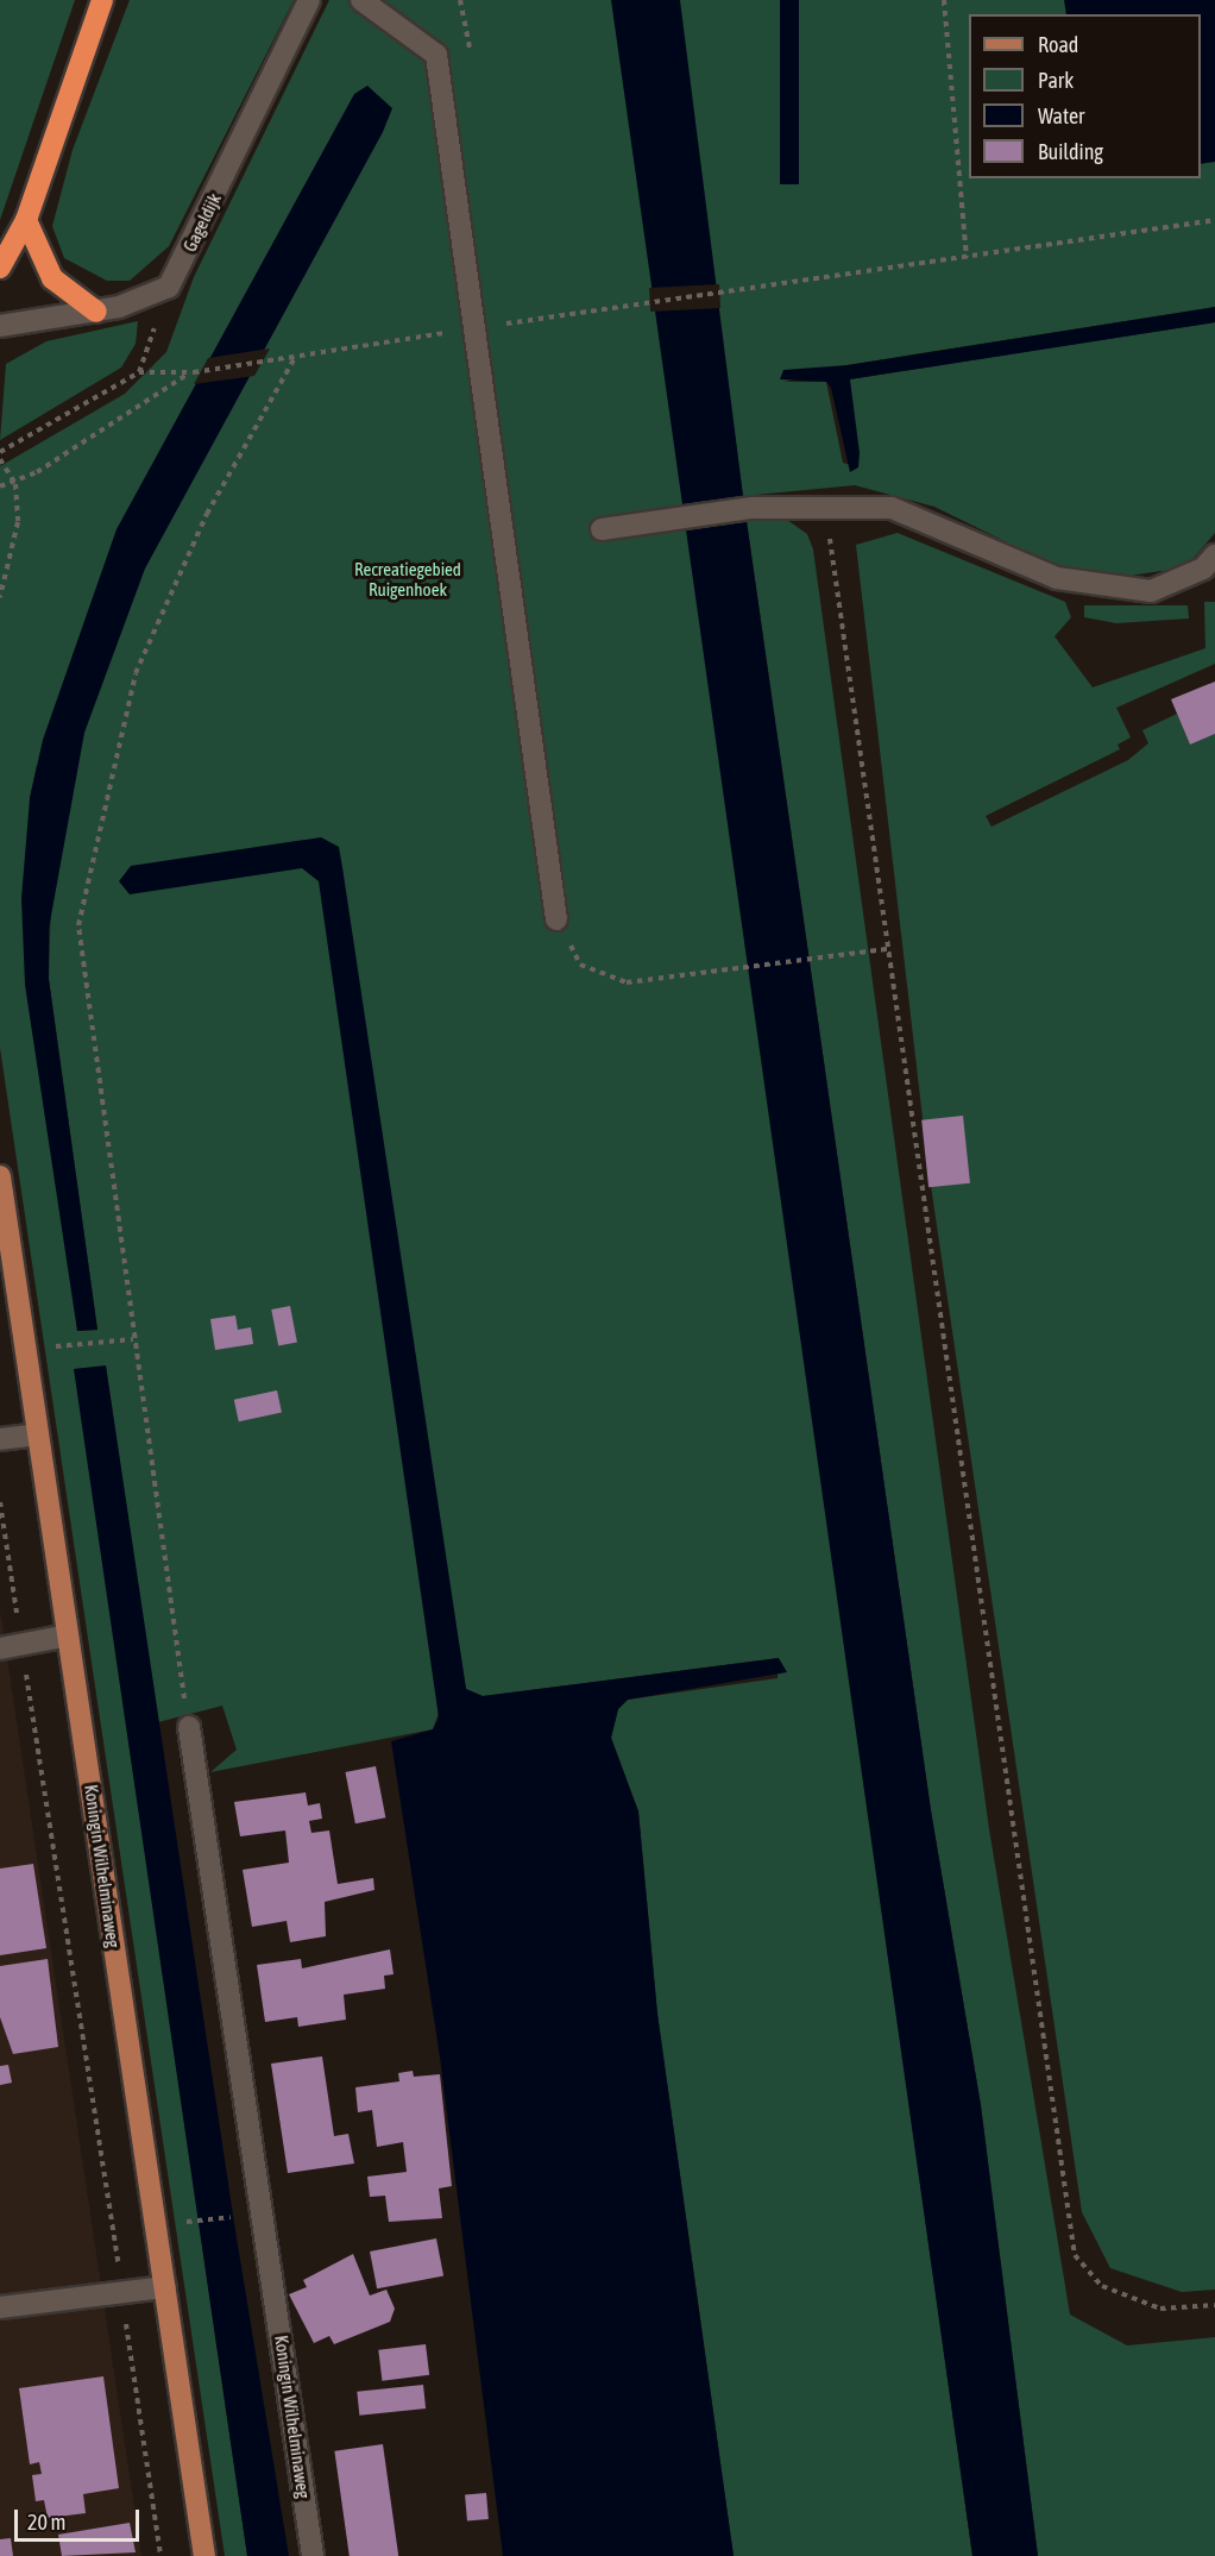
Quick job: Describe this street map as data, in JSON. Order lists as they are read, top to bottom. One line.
{"streets":{"main road":["Koningin Wilhelminaweg"],"street":["Gageldijk"]},"parks":["Recreatiegebied Ruigenhoek"],"legend":["Road","Park","Water","Building"],"scale_bar":"20 m"}
